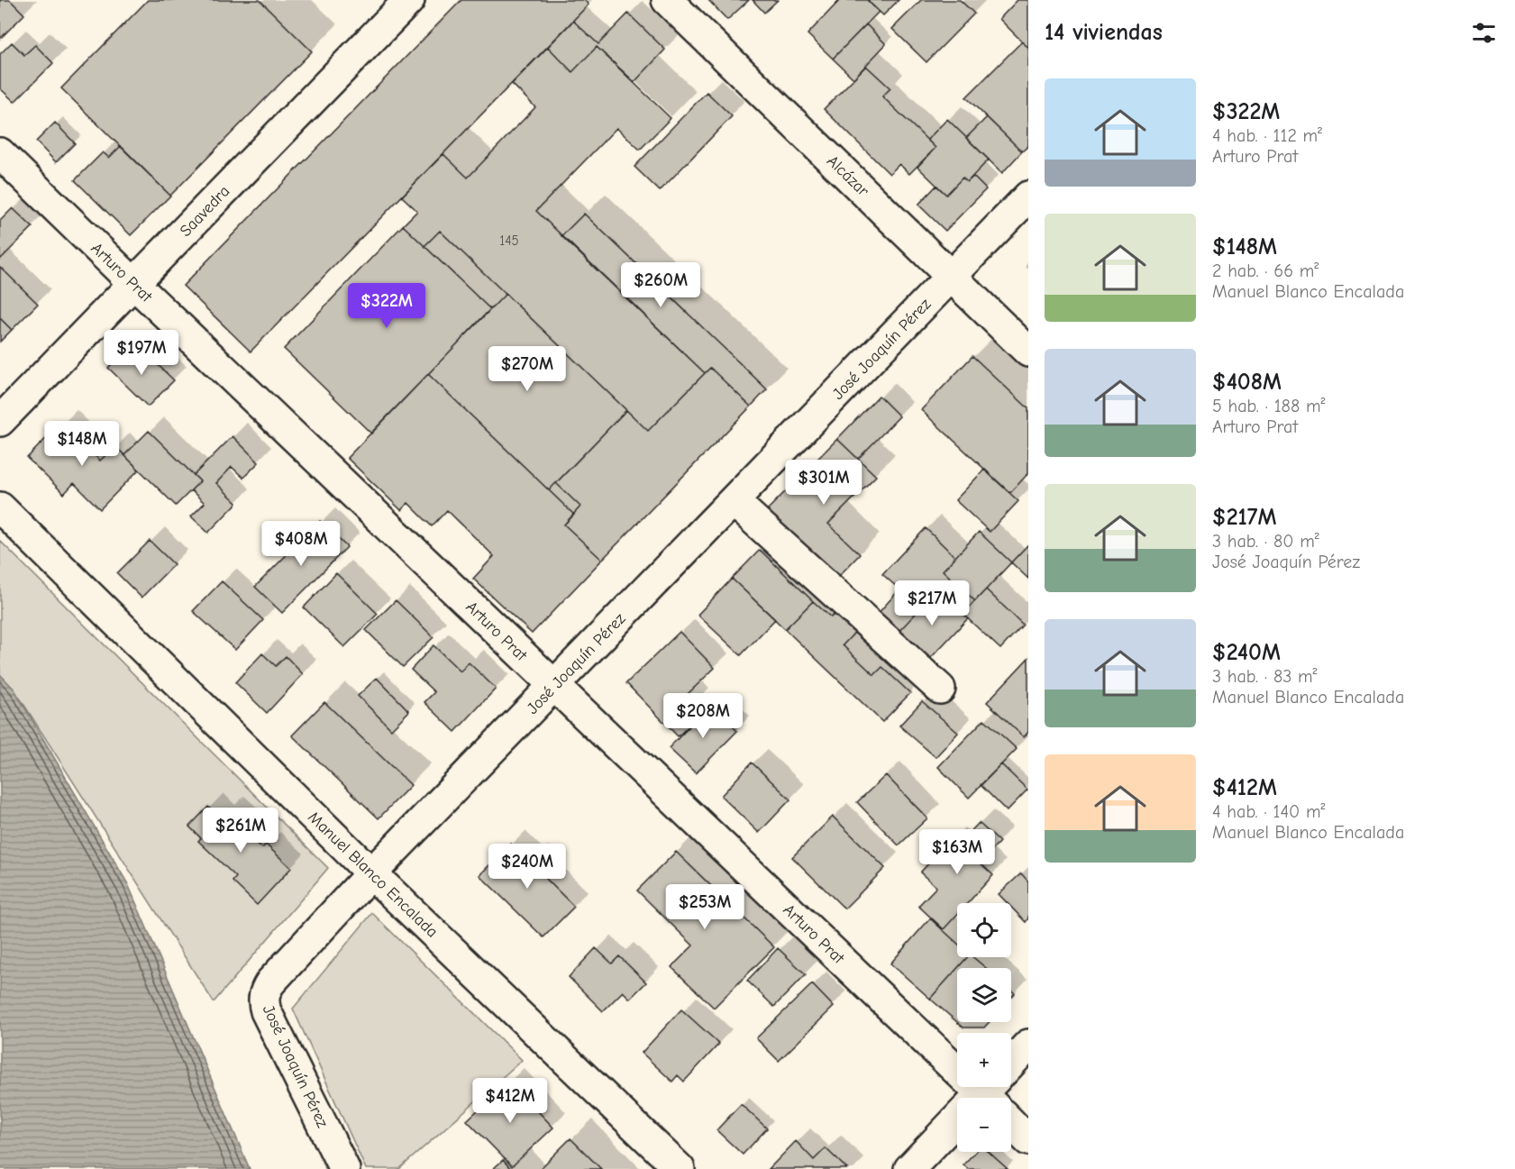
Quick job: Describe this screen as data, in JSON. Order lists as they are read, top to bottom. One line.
{"streets":{"street":["Alcázar","Saavedra","Arturo Prat","José Joaquín Pérez","Manuel Blanco Encalada"]},"crossings":[["Alcázar","José Joaquín Pérez"],["Saavedra","Arturo Prat"],["Arturo Prat","José Joaquín Pérez"],["José Joaquín Pérez","Manuel Blanco Encalada"]],"house_numbers":["145"],"page":{"heading":"14 viviendas","list":[{"name":"$322M","note":"4 hab. · 112 m² · Arturo Prat"},{"name":"$148M","note":"2 hab. · 66 m² · Manuel Blanco Encalada"},{"name":"$408M","note":"5 hab. · 188 m² · Arturo Prat"},{"name":"$217M","note":"3 hab. · 80 m² · José Joaquín Pérez"},{"name":"$240M","note":"3 hab. · 83 m² · Manuel Blanco Encalada"},{"name":"$412M","note":"4 hab. · 140 m² · Manuel Blanco Encalada"}],"price":["$260M","$322M","$197M","$270M","$148M","$301M","$408M","$217M","$208M","$261M","$163M","$240M","$253M","$412M"],"map_buttons":["+","−"]}}
